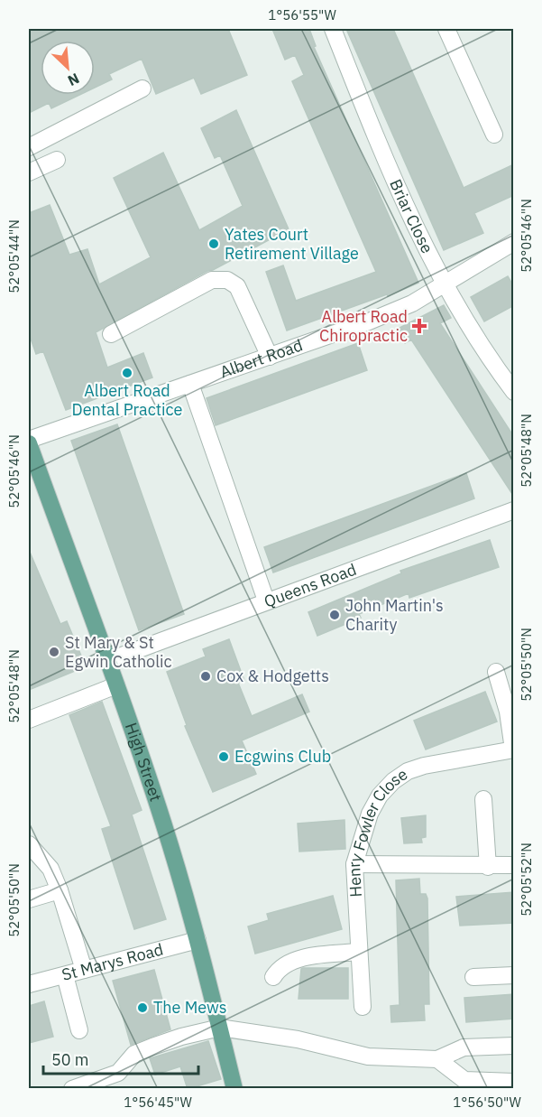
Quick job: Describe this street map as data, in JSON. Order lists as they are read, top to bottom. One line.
{"streets":{"main road":["High Street"],"street":["Briar Close","Albert Road","Queens Road","Henry Fowler Close","St Marys Road"]},"crossings":[["Briar Close","Albert Road"],["Albert Road","High Street"],["Queens Road","High Street"],["High Street","St Marys Road"]],"places":{"other":["Yates Court Retirement Village","Albert Road Dental Practice","John Martin's Charity","St Mary & St Egwin Catholic","Cox & Hodgetts","Ecgwins Club","The Mews"],"health":["Albert Road Chiropractic"]},"scale_bar":"50 m","north":"bottom right","coordinates":["1°56'55\"W","52°05'46\"N","52°05'44\"N","52°05'48\"N","52°05'50\"N","52°05'52\"N","1°56'45\"W","1°56'50\"W"]}
